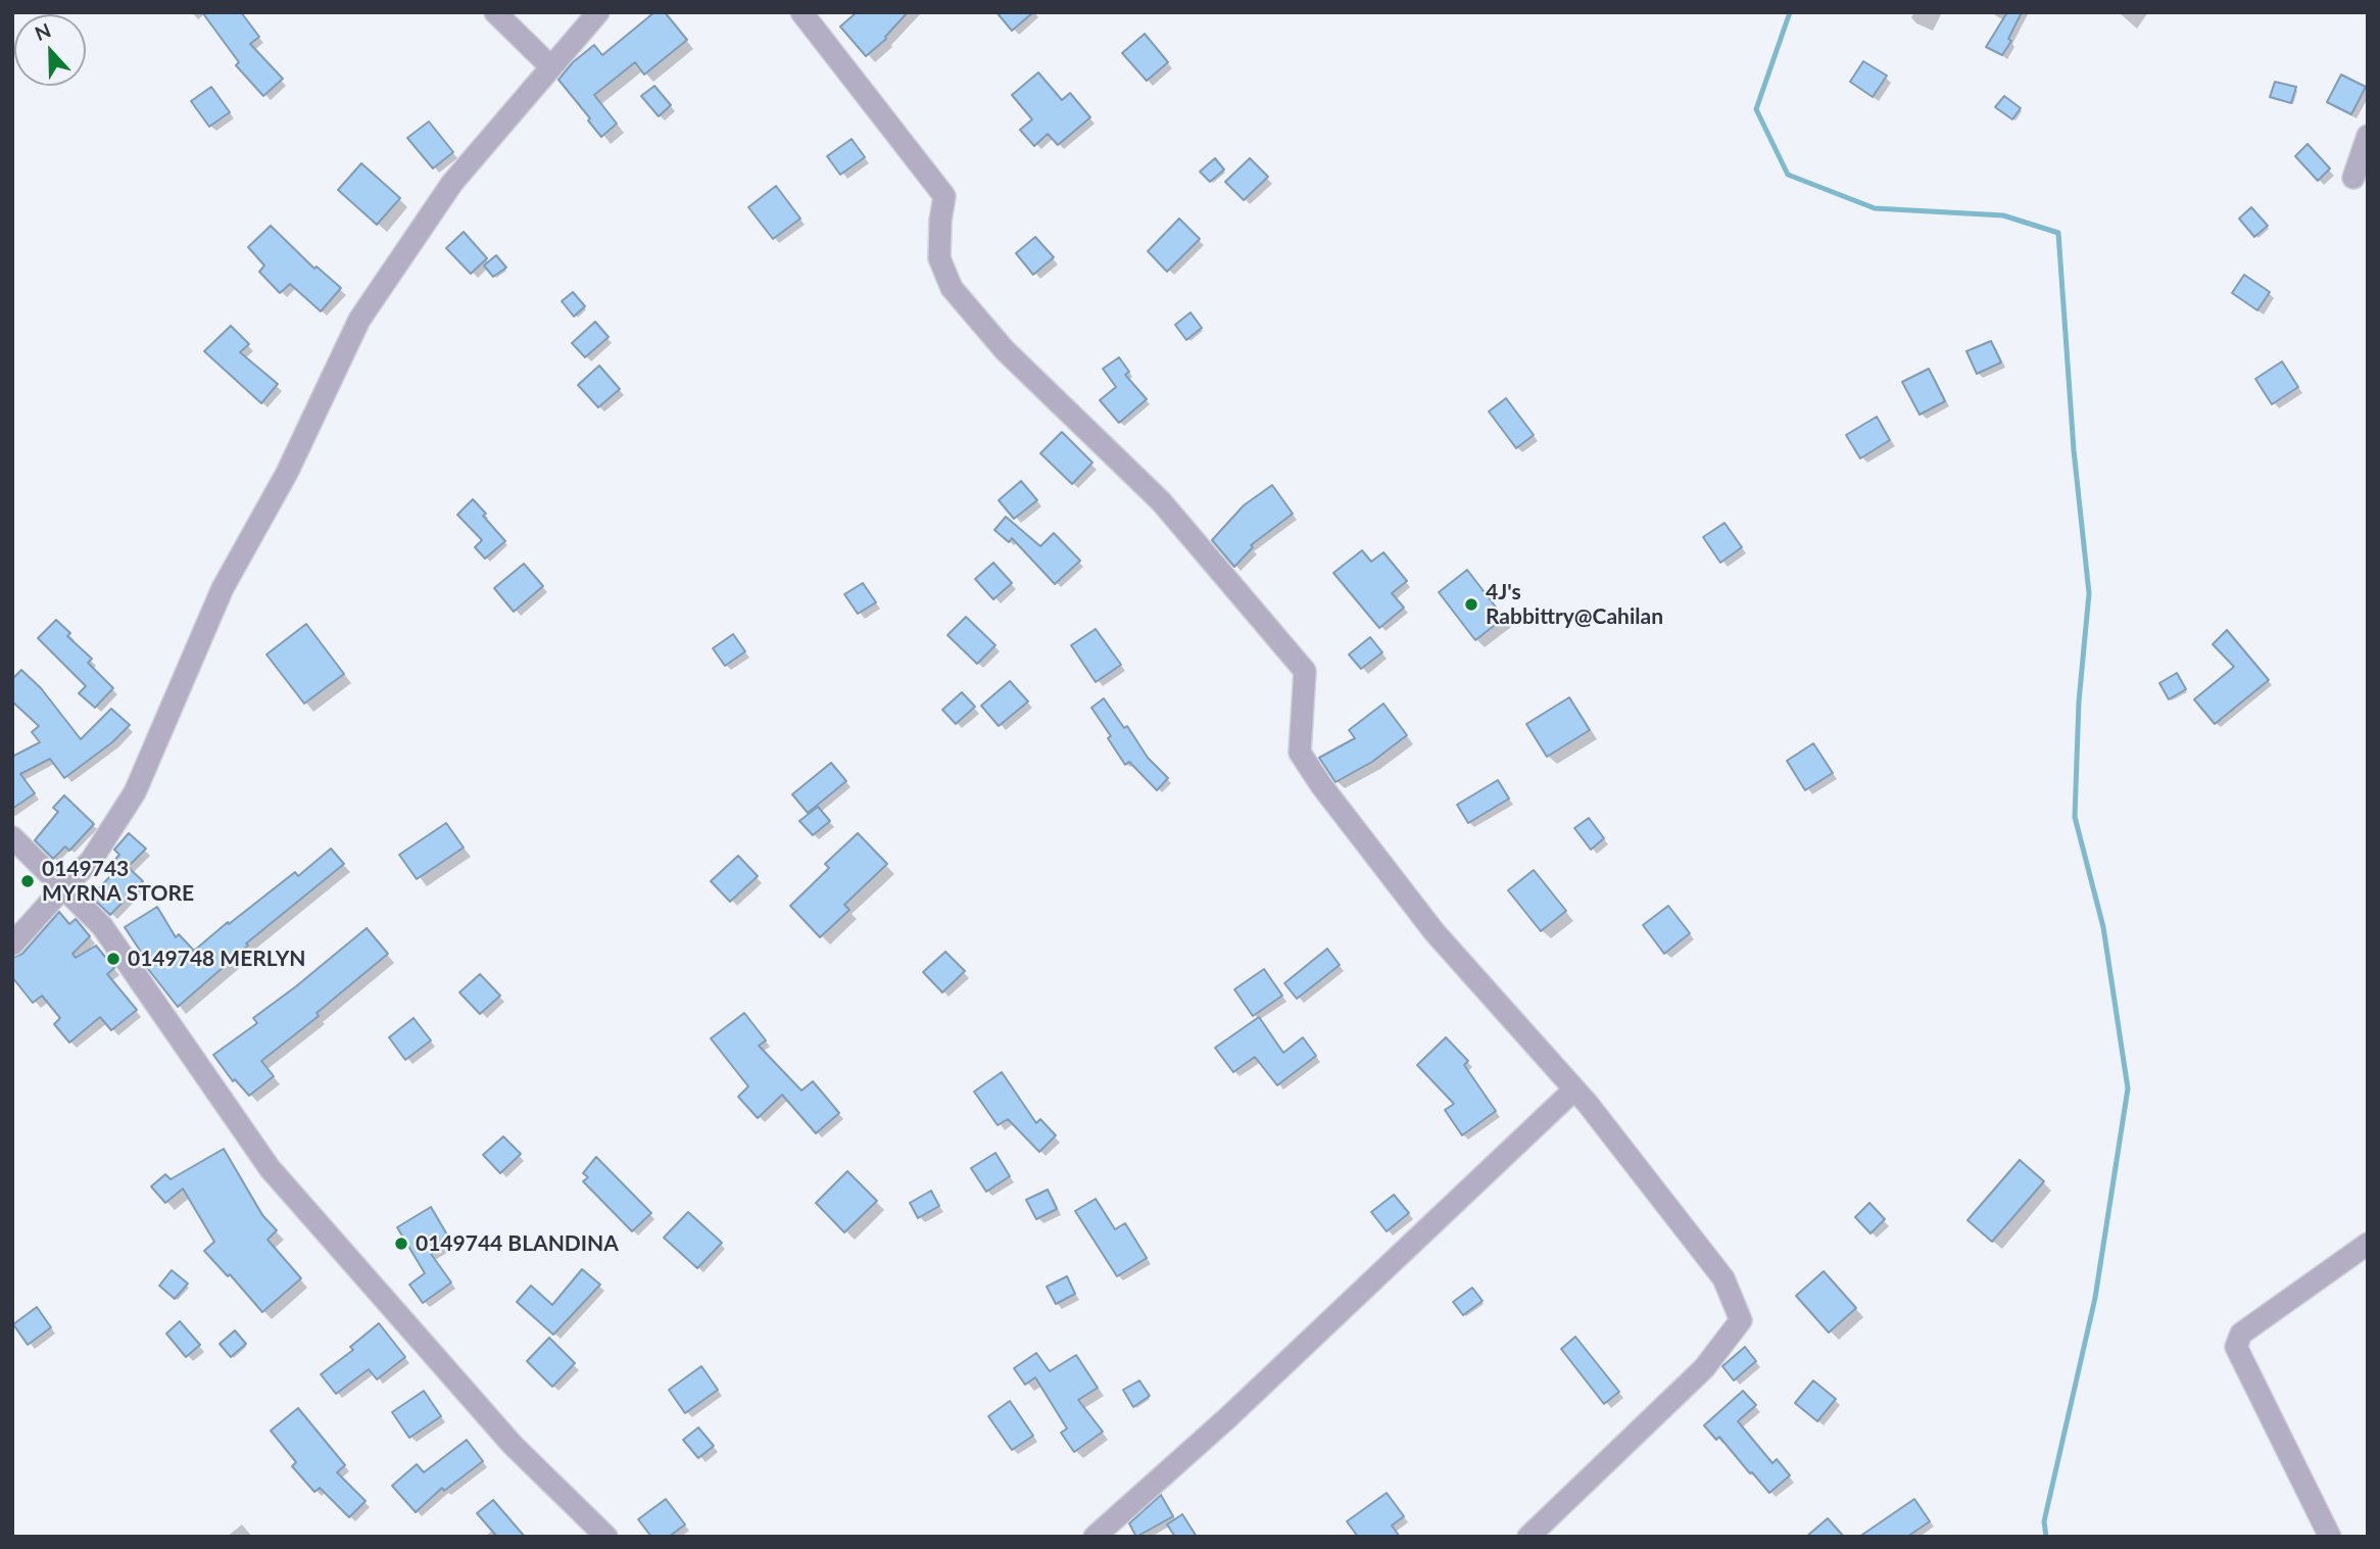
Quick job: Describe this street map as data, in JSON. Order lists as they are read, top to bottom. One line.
{"places":["4J's Rabbittry@Cahilan","0149743 MYRNA STORE","0149748 MERLYN","0149744 BLANDINA"],"north":"top"}
